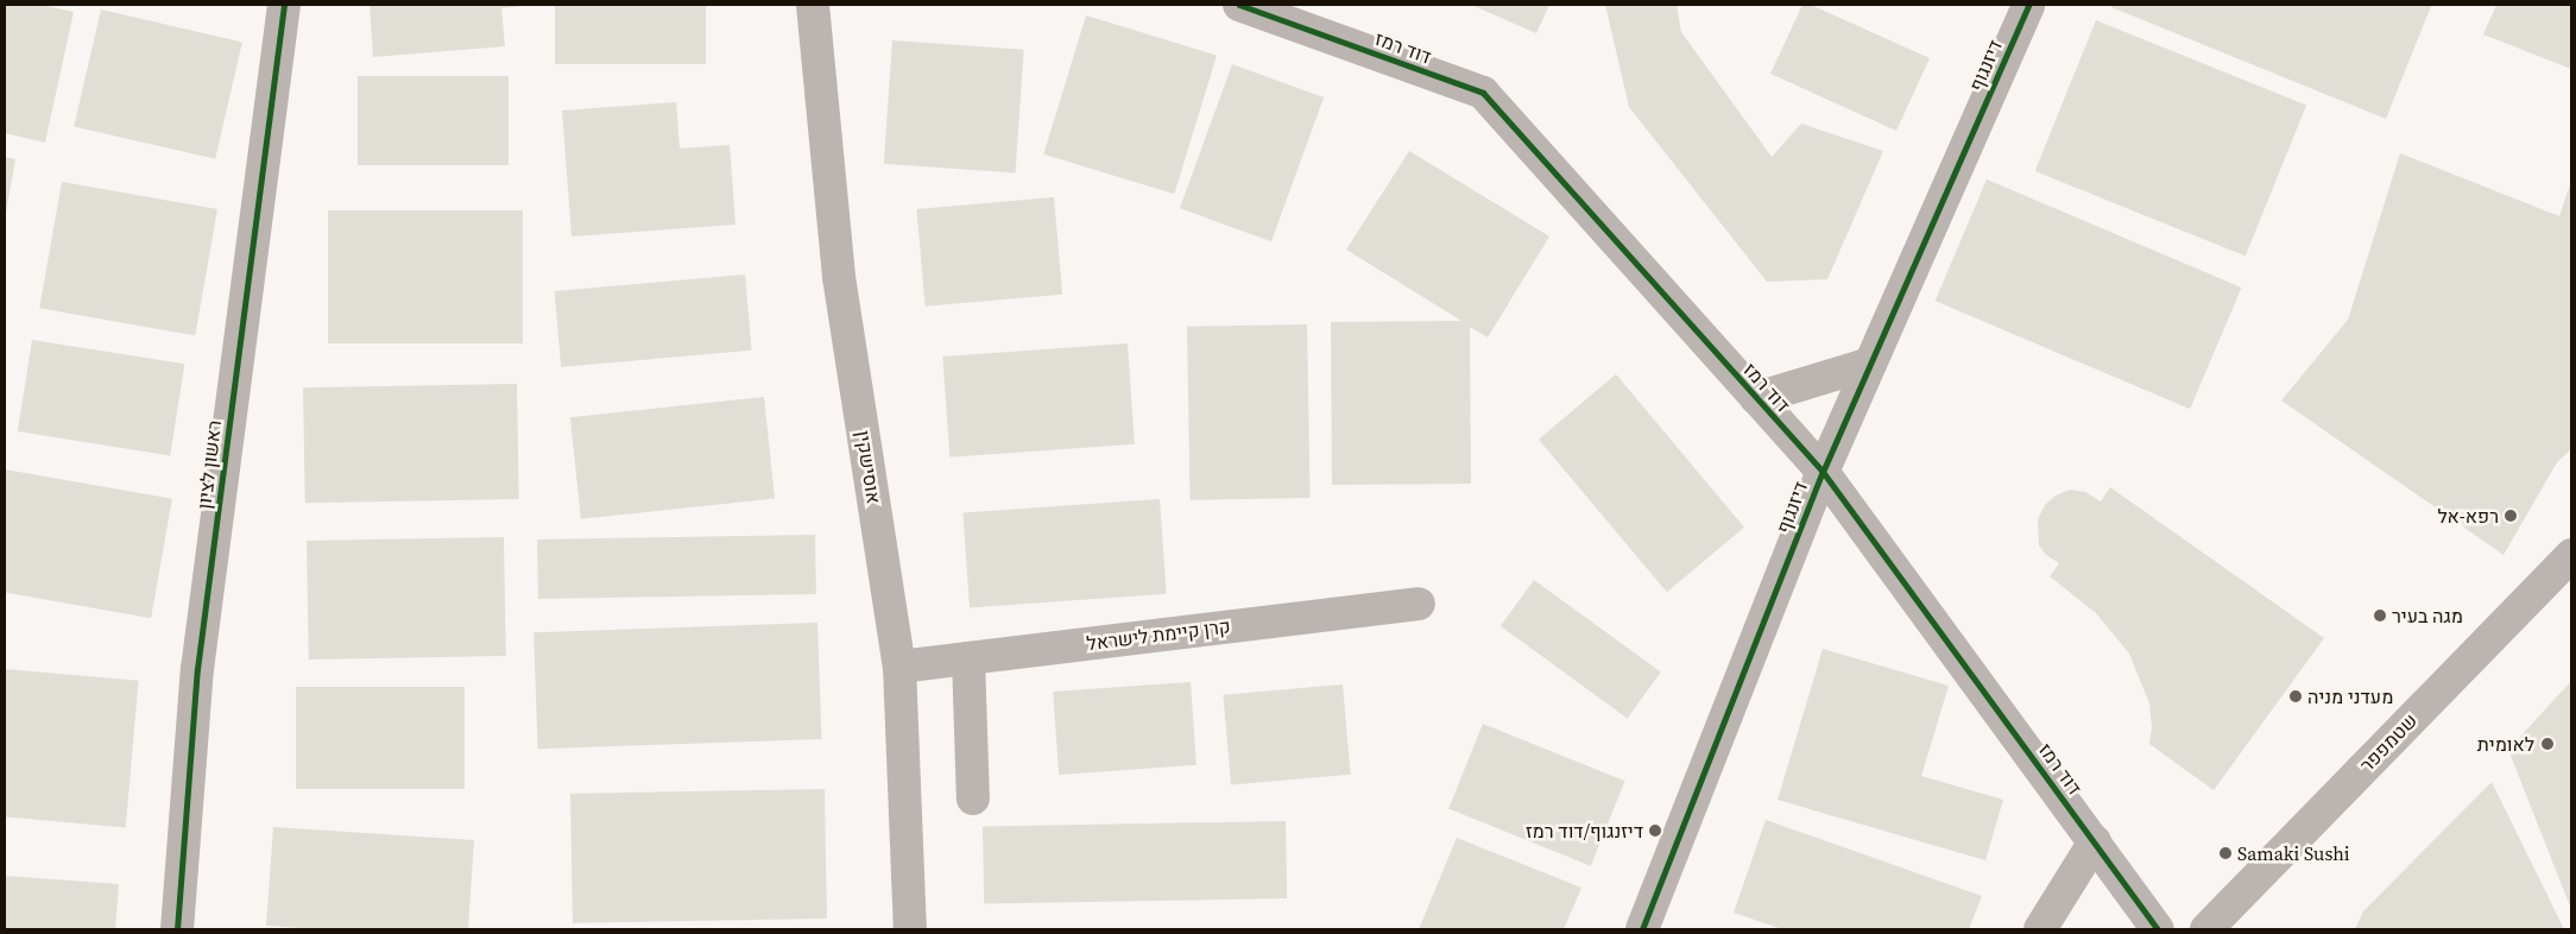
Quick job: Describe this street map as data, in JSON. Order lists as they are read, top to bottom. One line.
{"streets":{"street":["דוד רמז","דיזנגוף","ראשון לציון","אוסישקין","קרן קיימת לישראל","שטמפפר"]},"crossings":[["דוד רמז","דיזנגוף"],["אוסישקין","קרן קיימת לישראל"]],"places":["רפא-אל","מגה בעיר","מעדני מניה","לאומית","דיזנגוף/דוד רמז","Samaki Sushi"]}
